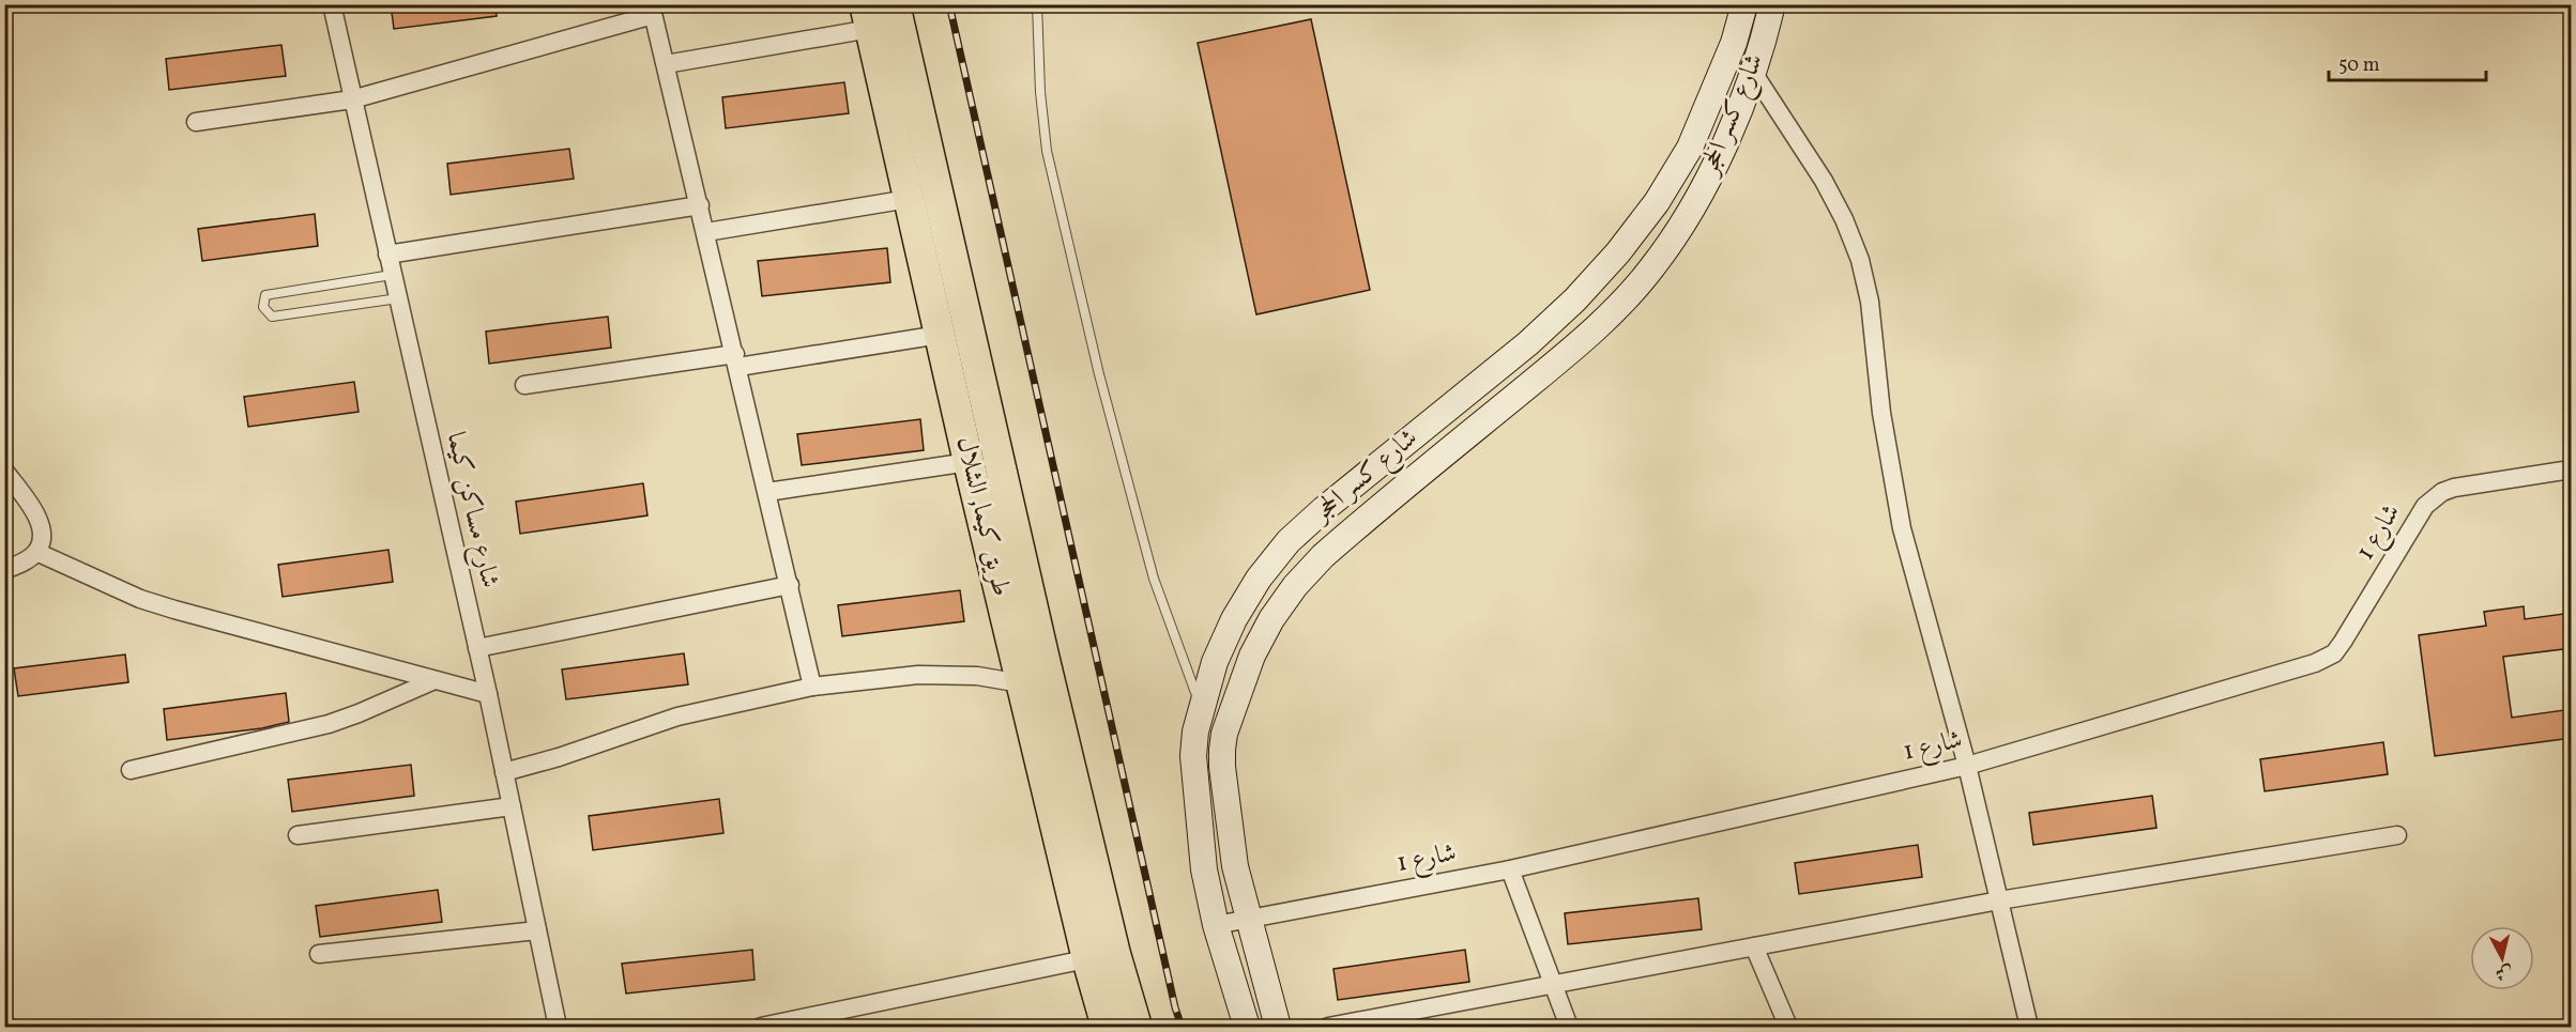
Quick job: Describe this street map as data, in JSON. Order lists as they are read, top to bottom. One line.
{"streets":{"highway":["طريق كيما, الشلال"],"main road":["شارع كسر الحجر"],"street":["شارع مساكن كيما","شارع 1"]},"crossings":[["شارع كسر الحجر","شارع 1"]],"scale_bar":"50 m","north":"bottom"}
